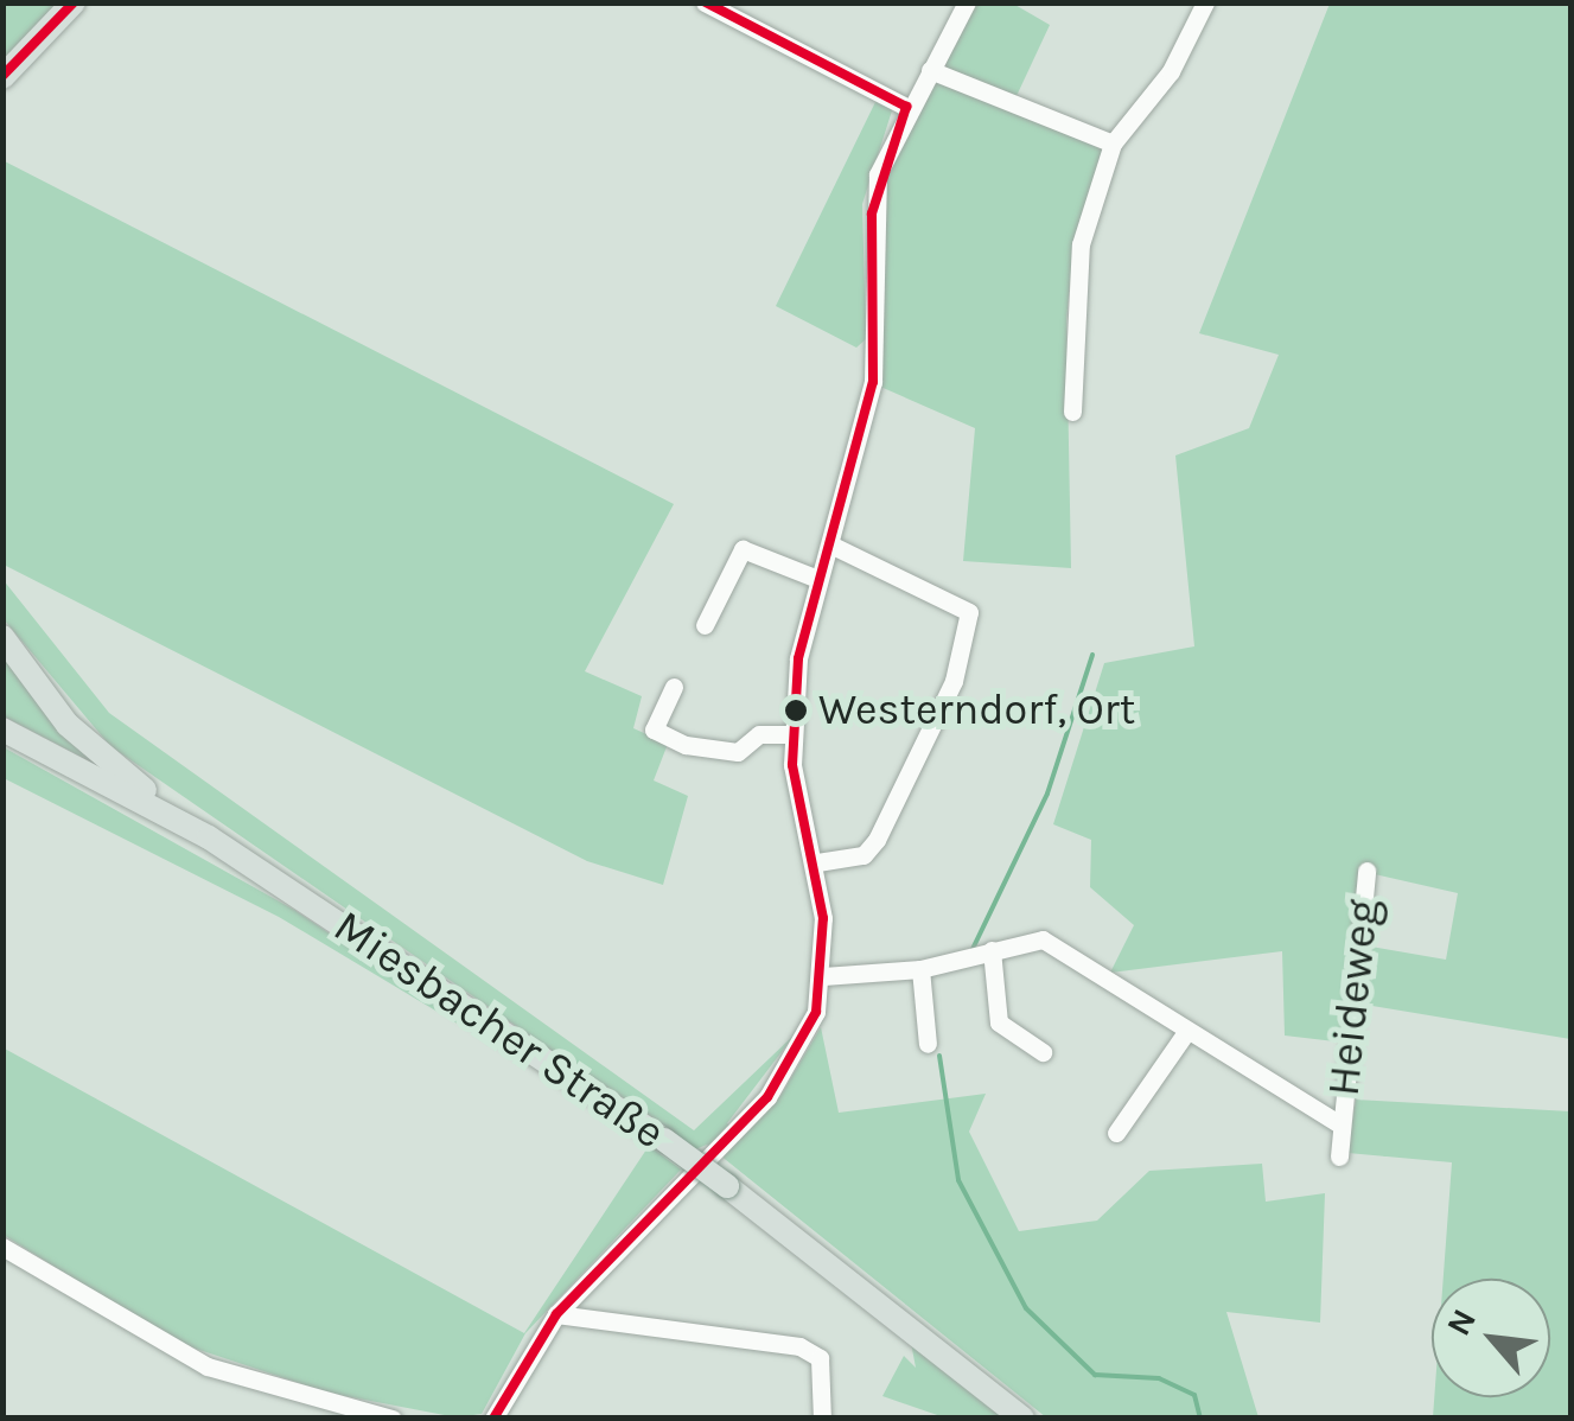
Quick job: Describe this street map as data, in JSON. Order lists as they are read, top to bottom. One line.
{"streets":{"main road":["Miesbacher Straße"],"street":["Heideweg"]},"places":["Westerndorf, Ort"],"north":"top left"}
